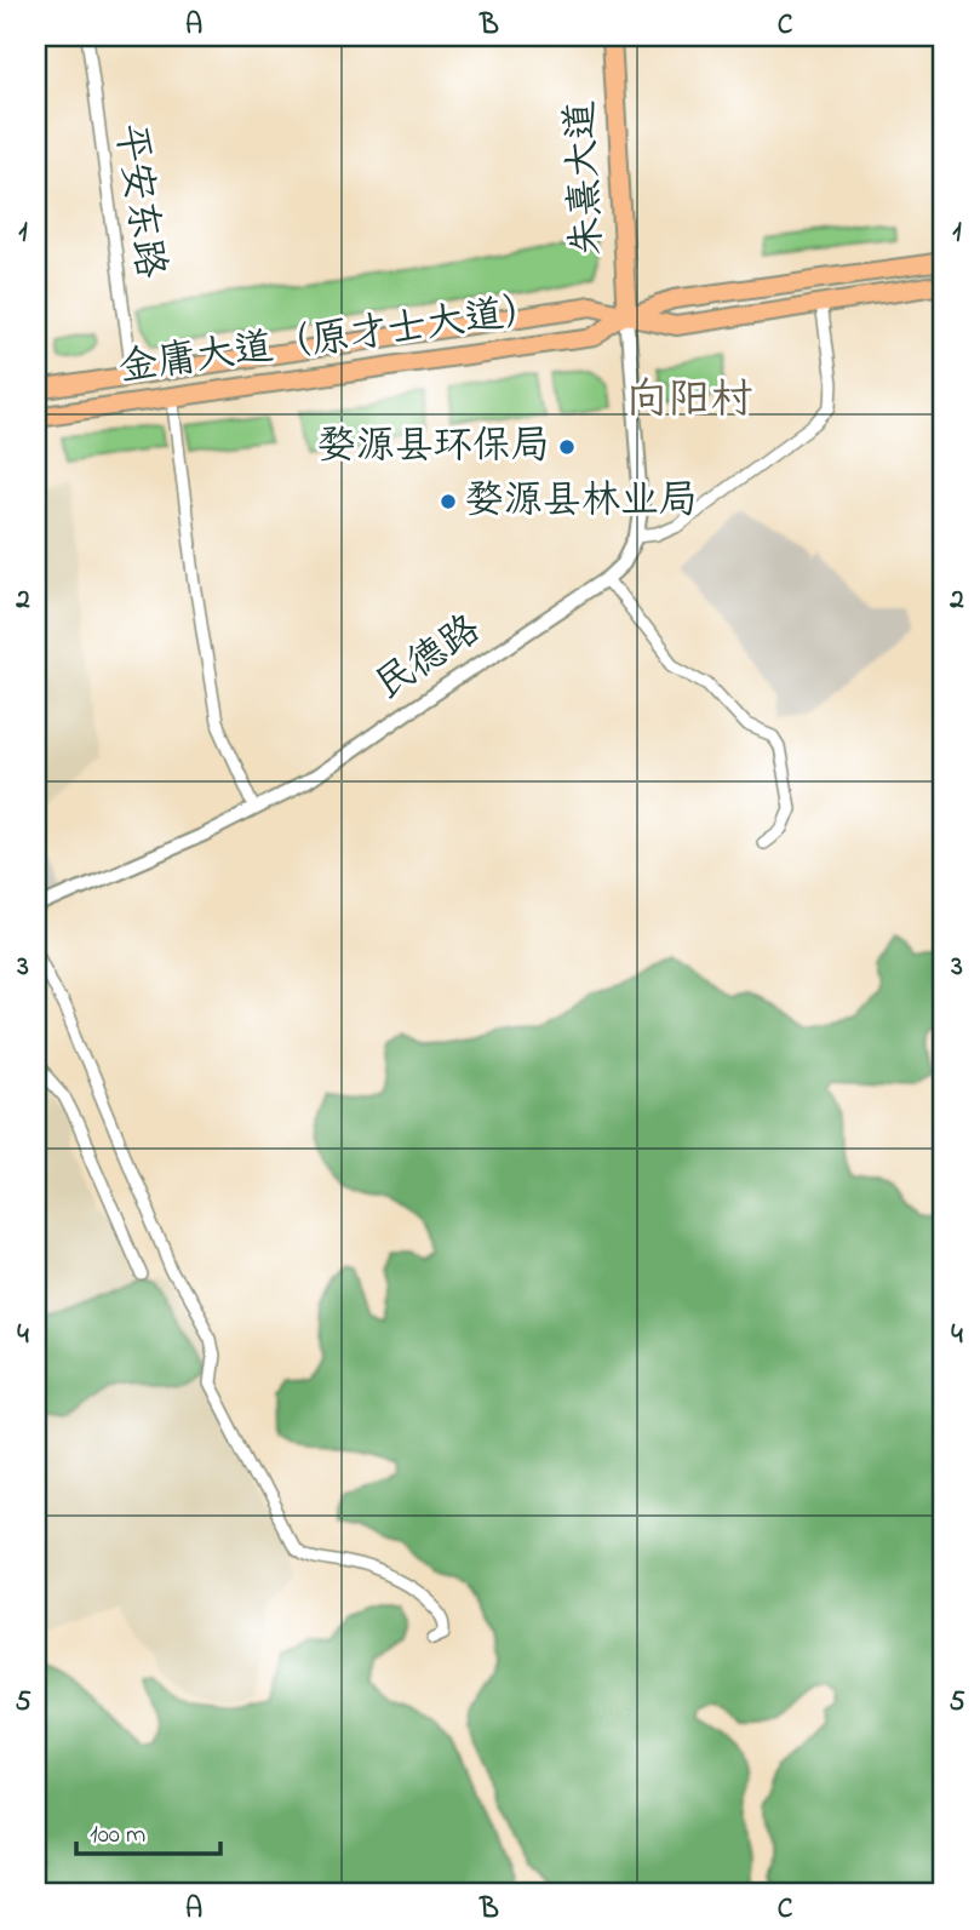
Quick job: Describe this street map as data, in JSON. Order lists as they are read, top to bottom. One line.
{"streets":{"main road":["朱熹大道","金庸大道（原才士大道）"],"street":["平安东路","民德路"]},"crossings":[["朱熹大道","金庸大道（原才士大道）"],["朱熹大道","民德路"],["平安东路","金庸大道（原才士大道）"],["金庸大道（原才士大道）","民德路"]],"districts":["向阳村"],"places":["婺源县环保局","婺源县林业局"],"scale_bar":"100 m","grid":{"columns":["A","B","C"],"rows":["1","2","3","4","5"]}}
